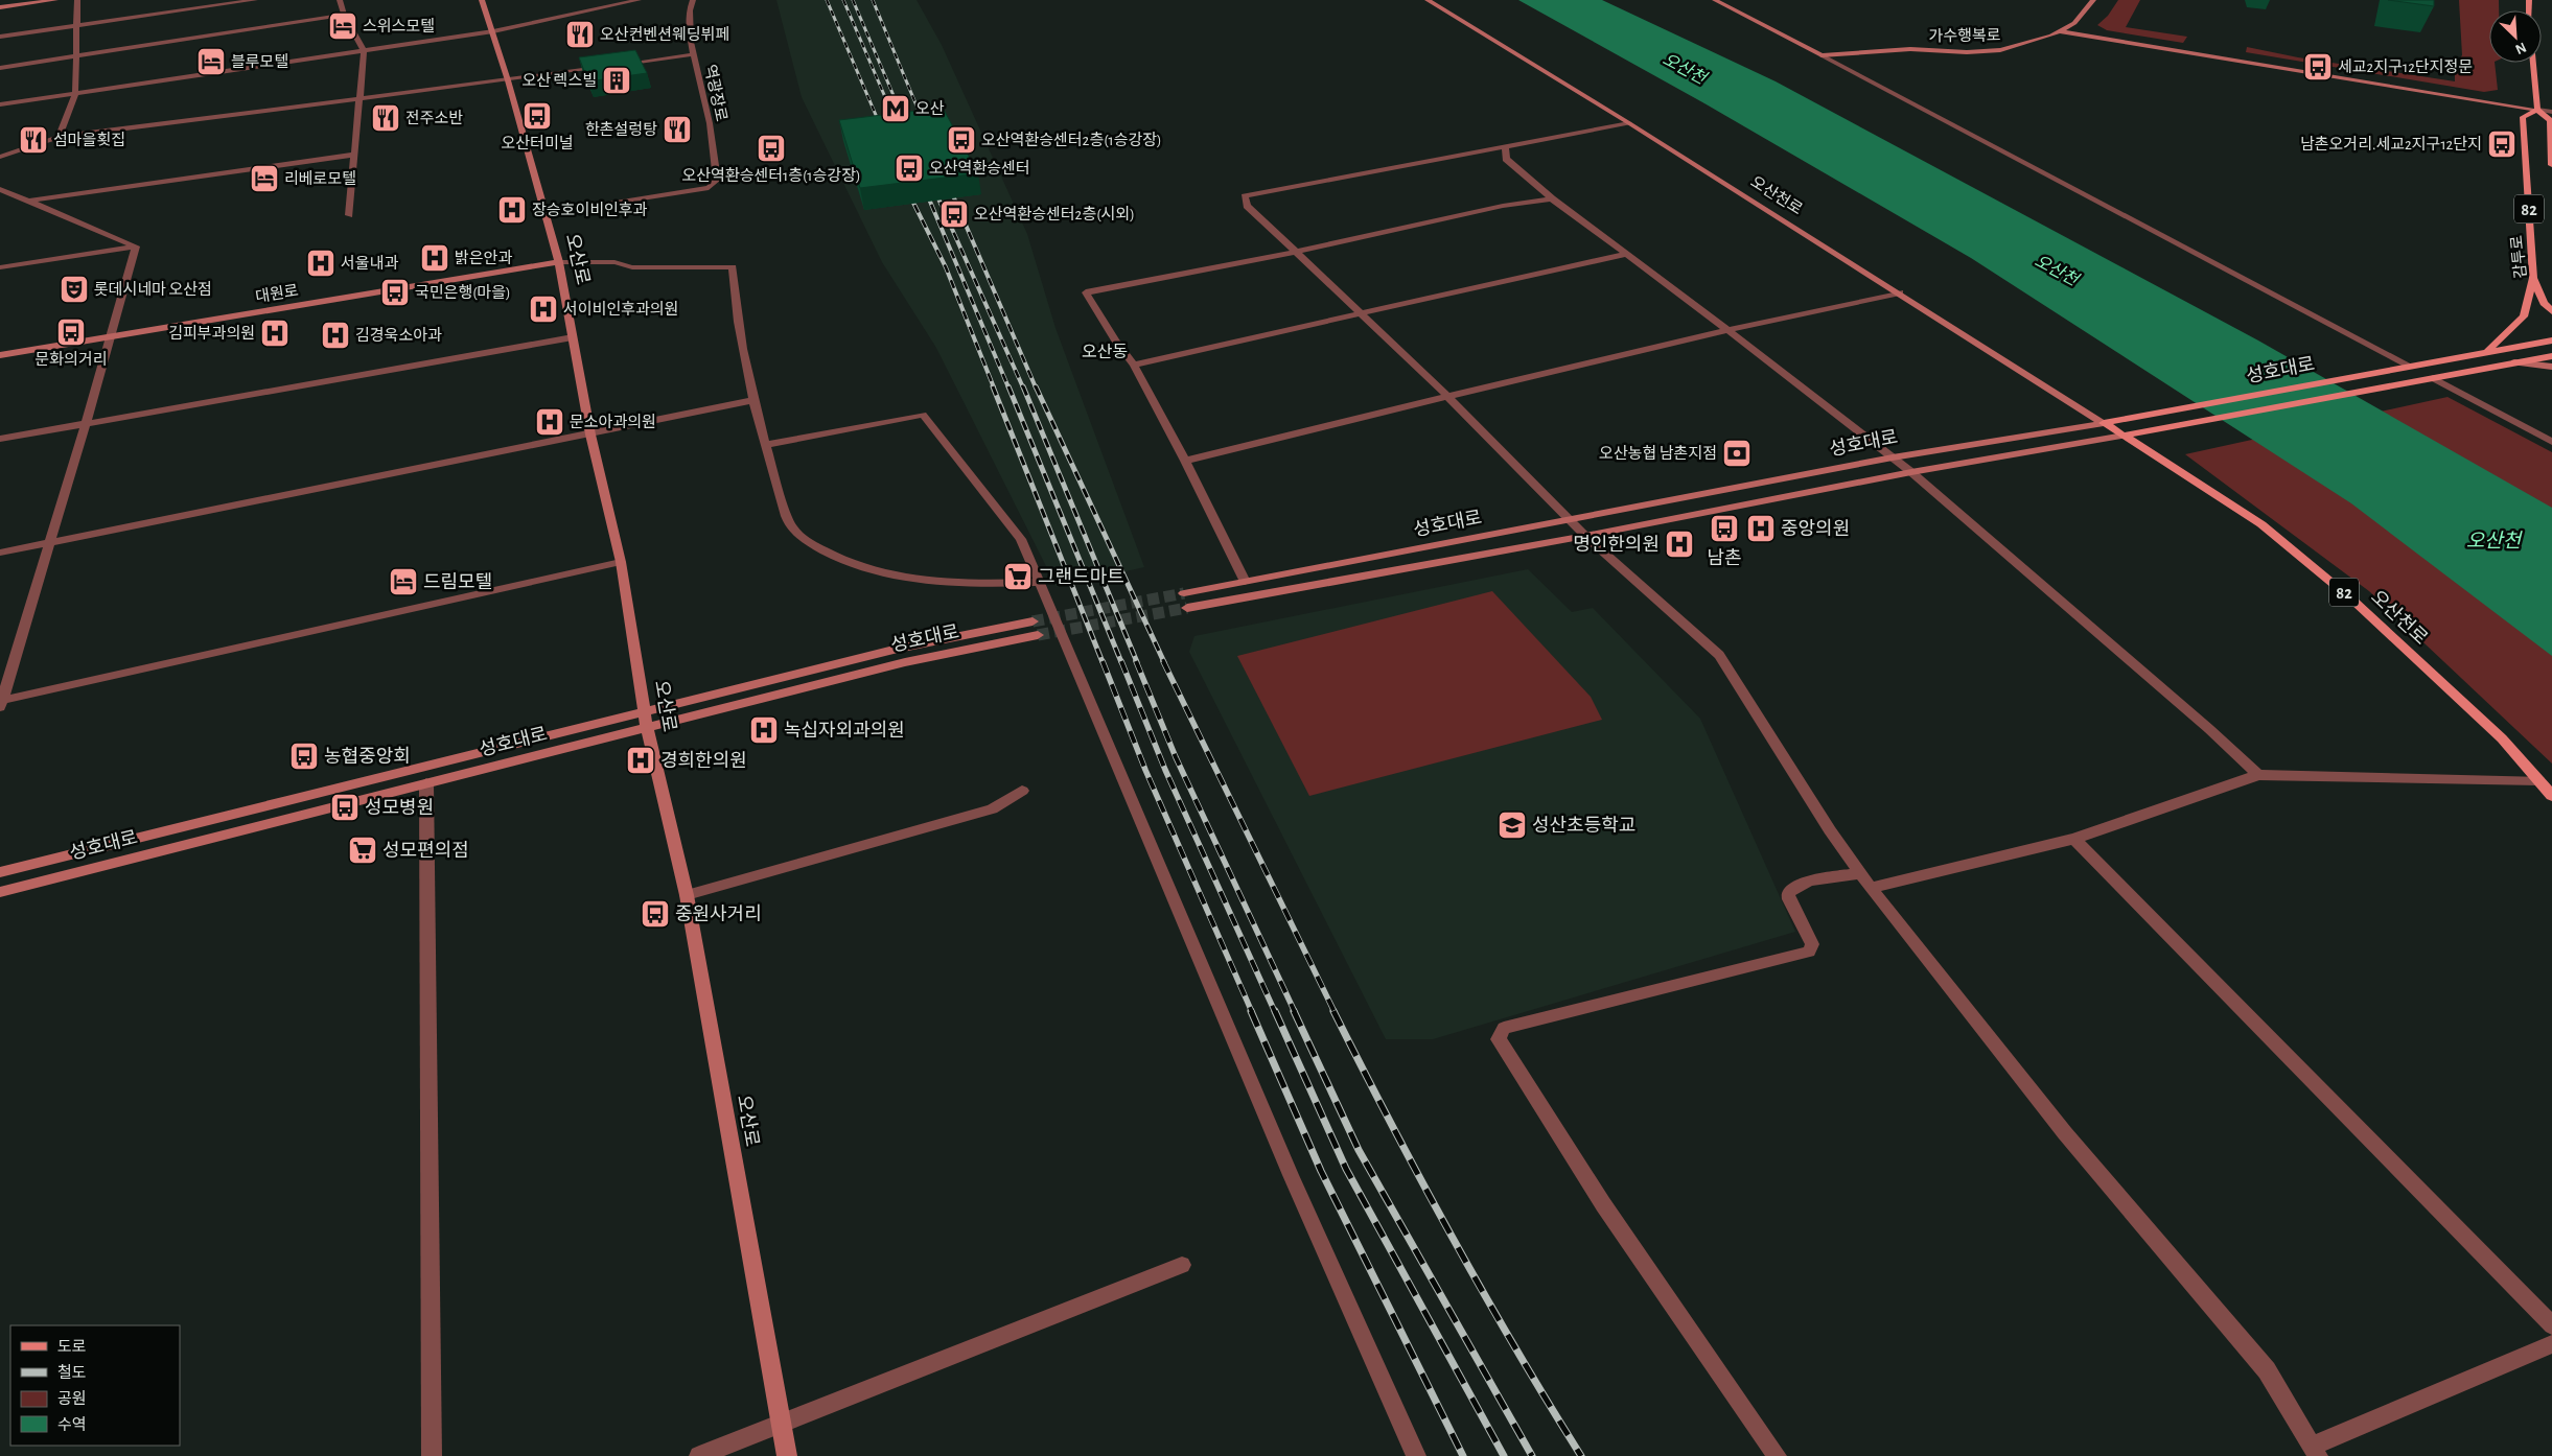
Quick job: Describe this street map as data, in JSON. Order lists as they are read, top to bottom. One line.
{"streets":{"main road":["오산천로","82","감투로","성호대로"],"street":["가수행복로","역광장로","오산로","대원로"]},"crossings":[["역광장로","오산로"],["오산천로","성호대로"],["오산로","대원로"],["오산로","성호대로"]],"districts":["오산동"],"water":["오산천"],"places":{"hotel":["스위스모텔","블루모텔","리베로모텔","드림모텔"],"restaurant":["오산컨벤션웨딩뷔페","전주소반","한촌설렁탕","섬마을횟집"],"bus stop":["세교2지구12단지정문","오산터미널","오산역환승센터2층(1승강장)","남촌오거리.세교2지구12단지","오산역환승센터1층(1승강장)","오산역환승센터","오산역환승센터2층(시외)","국민은행(마을)","문화의거리","남촌","농협중앙회","성모병원","중원사거리"],"building":["오산 렉스빌"],"metro station":["오산"],"hospital":["장승호이비인후과","밝은안과","서울내과","서이비인후과의원","김피부과의원","김경욱소아과","문소아과의원","중앙의원","명인한의원","녹십자외과의원","경희한의원"],"theatre":["롯데시네마 오산점"],"bank":["오산농협 남촌지점"],"supermarket":["그랜드마트","성모편의점"],"school or university":["성산초등학교"]},"legend":["도로","철도","공원","수역"],"north":"bottom right"}
